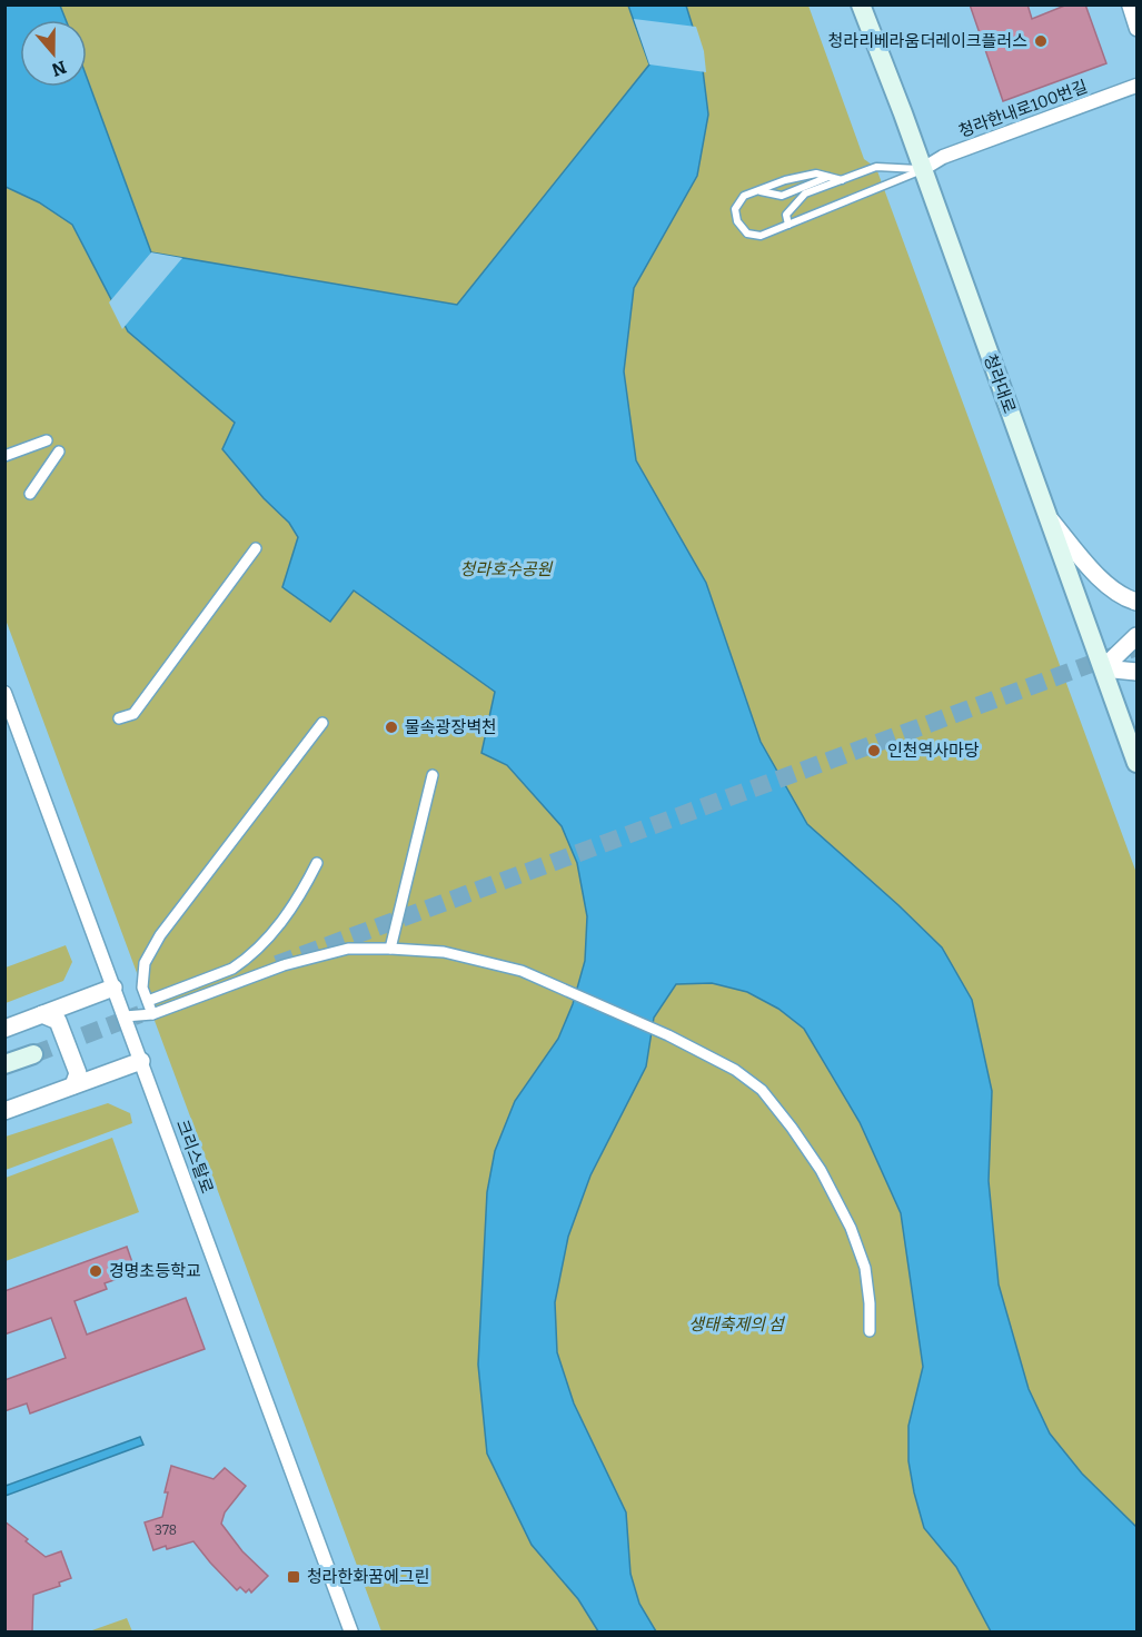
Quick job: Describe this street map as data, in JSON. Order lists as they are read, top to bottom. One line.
{"streets":{"main road":["청라대로"],"street":["청라한내로100번길","크리스탈로"]},"crossings":[["청라한내로100번길","청라대로"]],"parks":["청라호수공원","생태축제의 섬"],"places":{"other":["청라리베라움더레이크플러스","물속광장벽천","인천역사마당","경명초등학교"],"transit":["청라한화꿈에그린"]},"house_numbers":["378"],"north":"bottom"}
